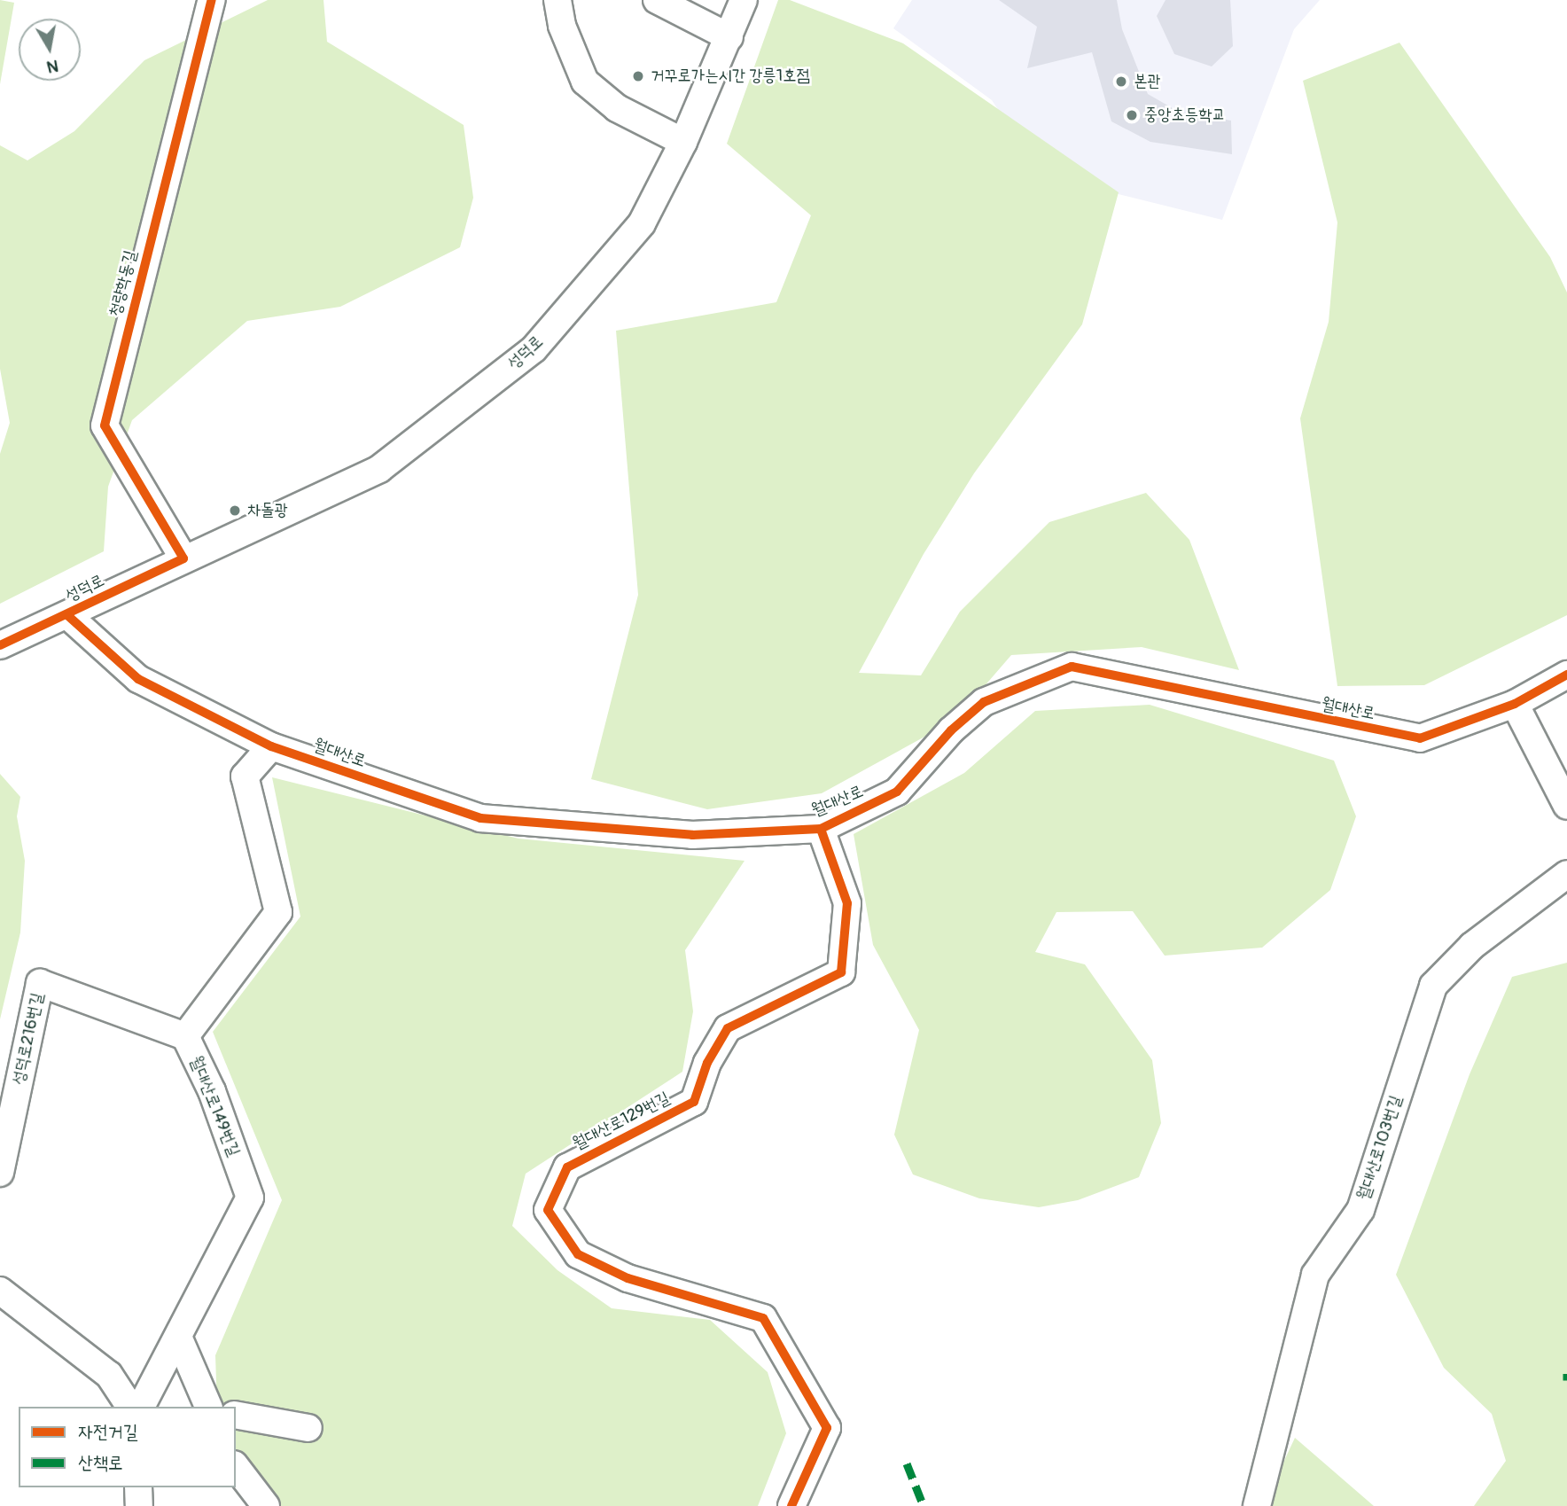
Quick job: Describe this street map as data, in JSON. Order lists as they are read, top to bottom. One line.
{"streets":{"street":["청량학동길","성덕로","월대산로","성덕로216번길","월대산로149번길","월대산로129번길","월대산로103번길"]},"crossings":[["청량학동길","성덕로"],["성덕로","월대산로"],["월대산로","월대산로149번길"],["월대산로","월대산로129번길"],["성덕로216번길","월대산로149번길"]],"places":["거꾸로가는시간 강릉1호점","본관","중앙초등학교","차돌광"],"legend":["자전거길","산책로"],"north":"bottom"}
